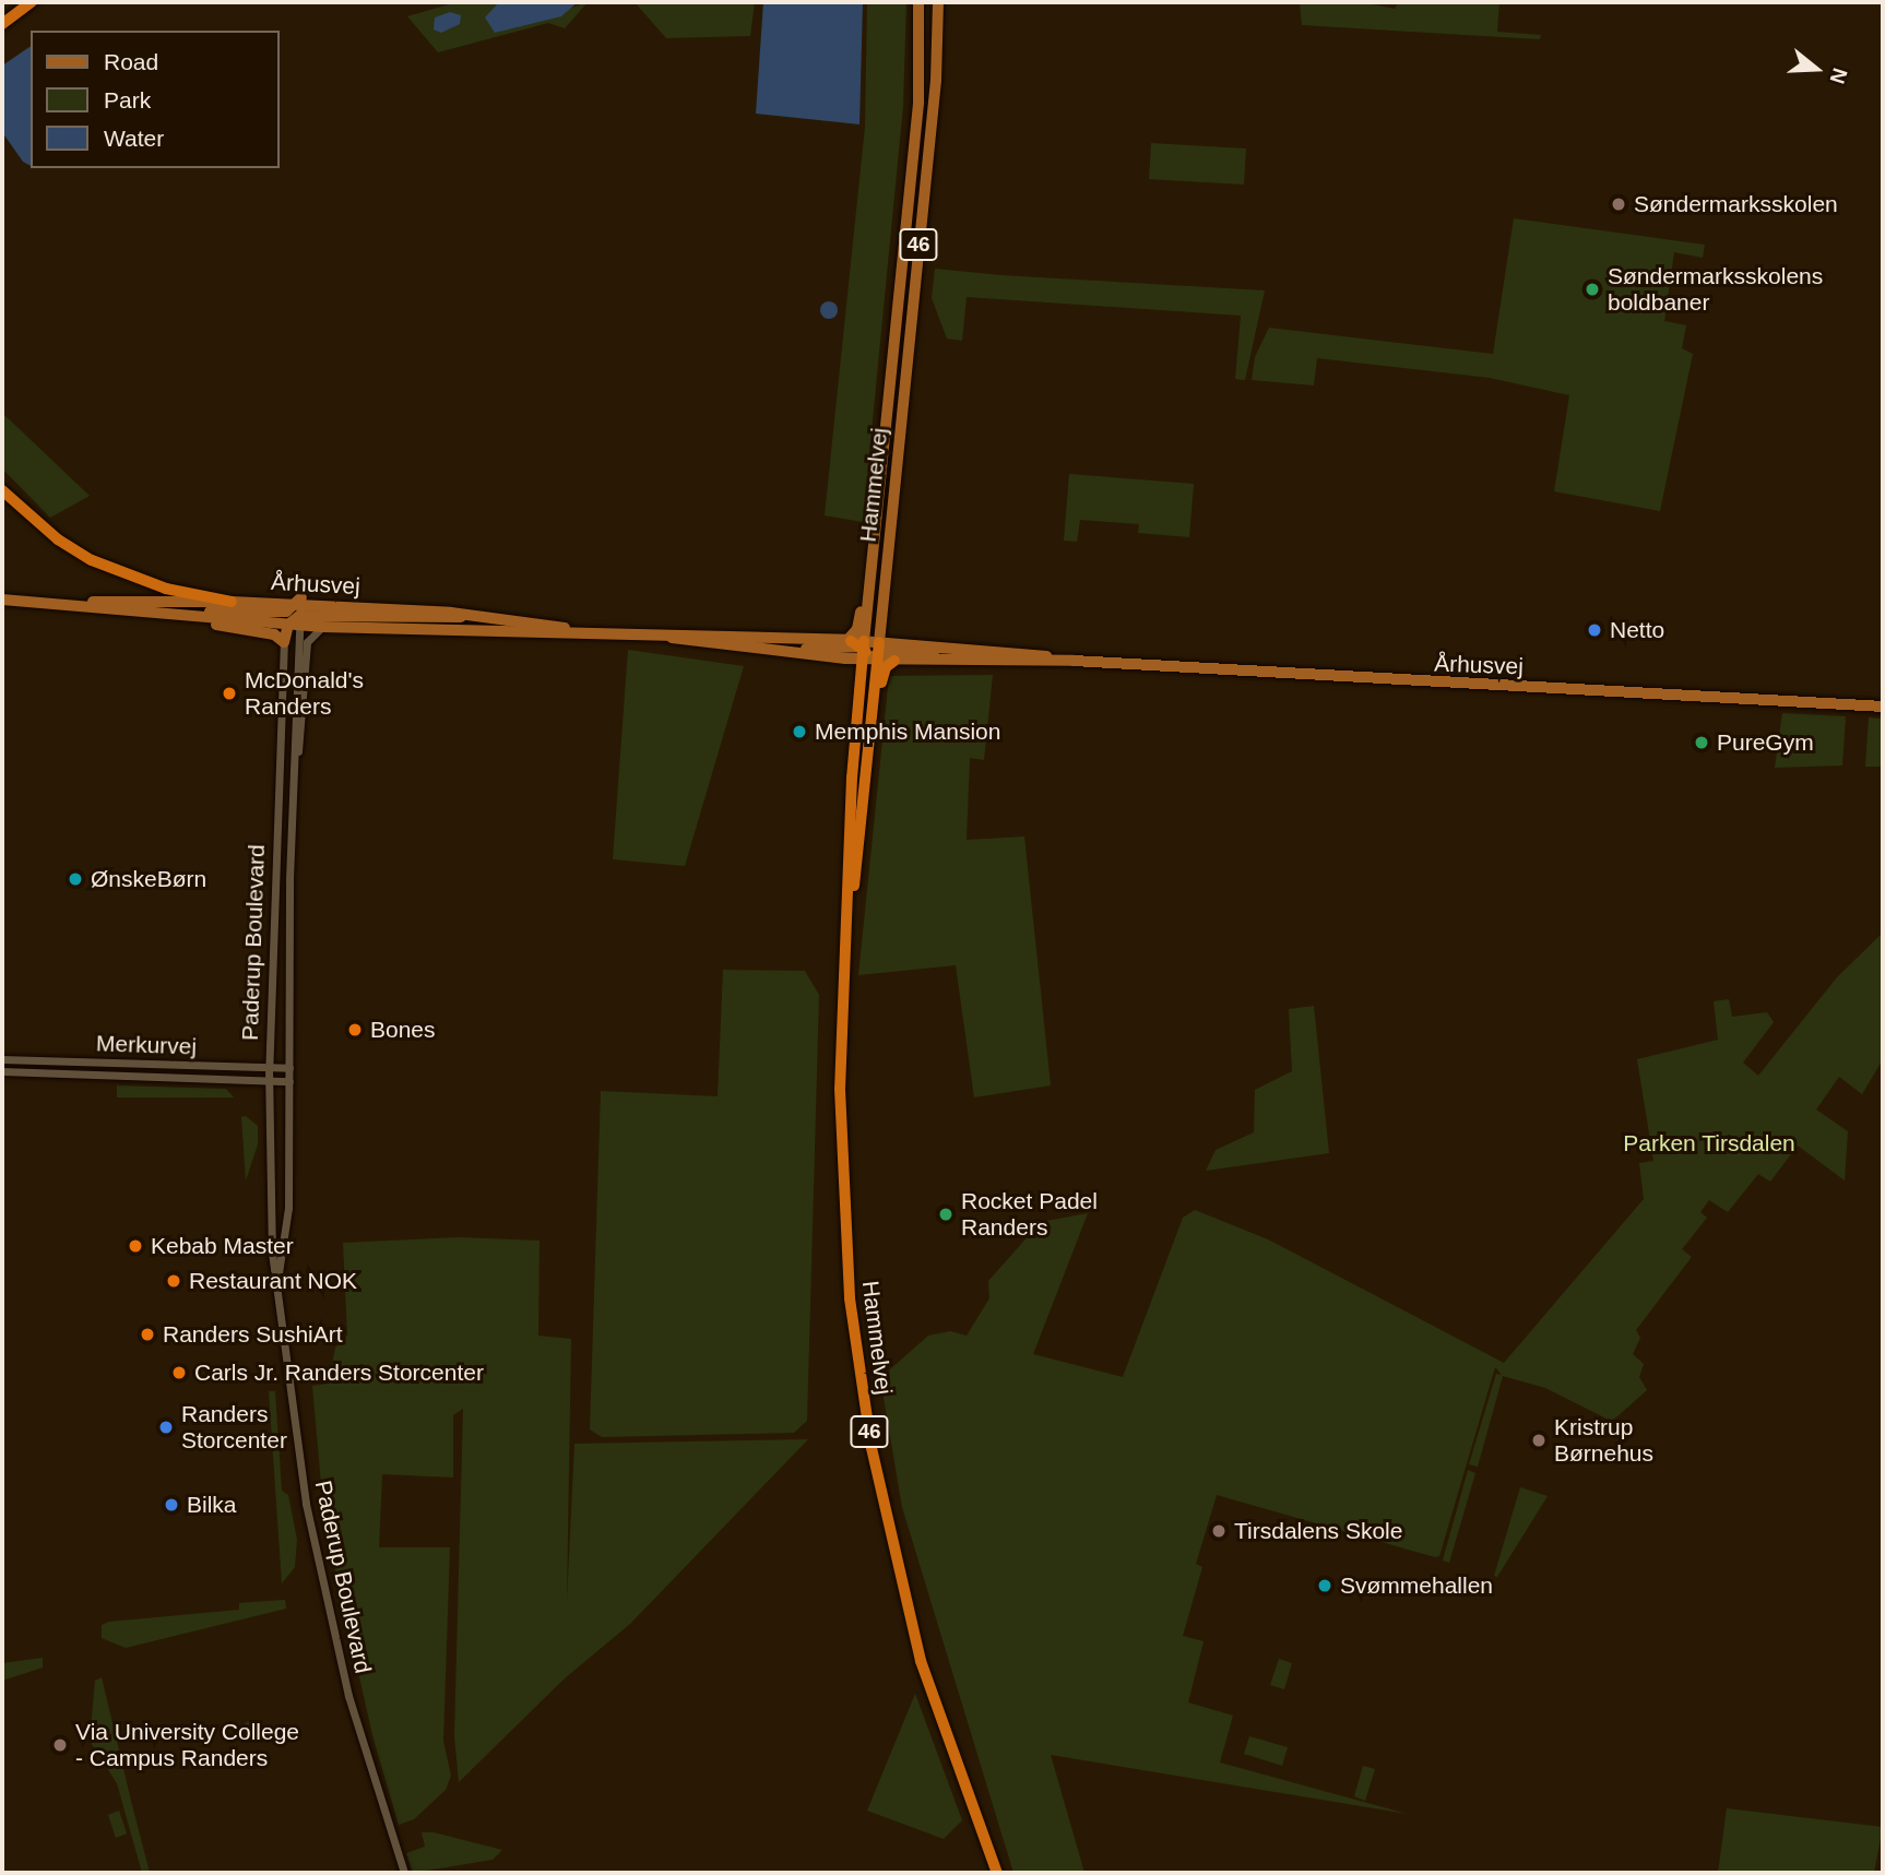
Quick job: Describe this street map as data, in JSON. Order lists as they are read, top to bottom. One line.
{"streets":{"highway":["46","Hammelvej"],"main road":["Århusvej"],"street":["Paderup Boulevard","Merkurvej"]},"crossings":[["Hammelvej","Århusvej"],["Århusvej","Paderup Boulevard"],["Paderup Boulevard","Merkurvej"]],"parks":["Parken Tirsdalen"],"places":["Søndermarksskolen","Søndermarksskolens boldbaner","Netto","McDonald's Randers","Memphis Mansion","PureGym","ØnskeBørn","Bones","Rocket Padel Randers","Kebab Master","Restaurant NOK","Randers SushiArt","Carls Jr. Randers Storcenter","Randers Storcenter","Kristrup Børnehus","Bilka","Tirsdalens Skole","Svømmehallen","Via University College - Campus Randers"],"legend":["Road","Park","Water"],"north":"right"}
